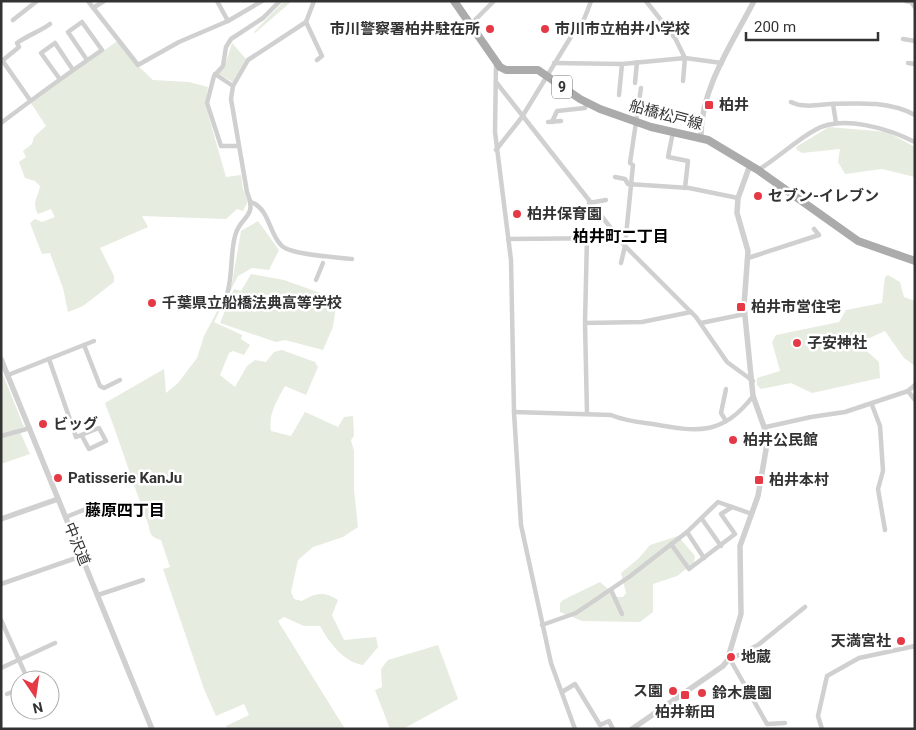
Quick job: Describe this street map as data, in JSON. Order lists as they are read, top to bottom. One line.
{"streets":{"main road":["9","船橋松戸線"],"street":["中沢道"]},"districts":["柏井町二丁目","藤原四丁目"],"places":{"other":["市川警察署柏井駐在所","市川市立柏井小学校","セブン-イレブン","柏井保育園","千葉県立船橋法典高等学校","子安神社","ビッグ","柏井公民館","Patisserie KanJu","天満宮社","地蔵","ス園","鈴木農園"],"transit":["柏井","柏井市営住宅","柏井本村","柏井新田"]},"scale_bar":"200 m","north":"bottom"}
